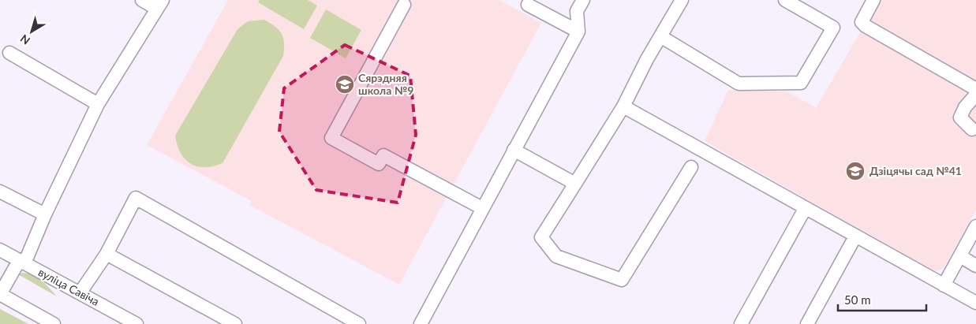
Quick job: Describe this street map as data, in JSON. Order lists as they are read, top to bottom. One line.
{"streets":{"street":["вуліца Савіча"]},"places":{"school or university":["Сярэдняя школа №9","Дзіцячы сад №41"]},"scale_bar":"50 m","north":"bottom left"}
